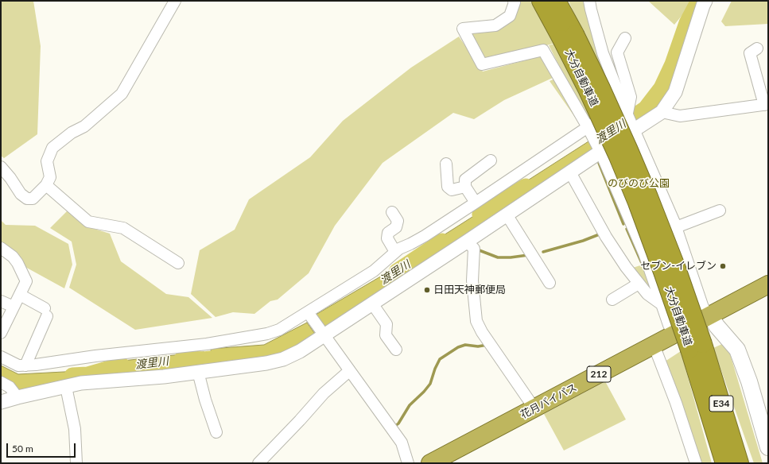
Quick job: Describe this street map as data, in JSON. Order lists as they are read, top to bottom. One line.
{"streets":{"highway":["大分自動車道","212","花月バイパス","E34"]},"water":["渡里川"],"parks":["のびのび公園"],"places":["セブン-イレブン","日田天神郵便局"],"scale_bar":"50 m"}
